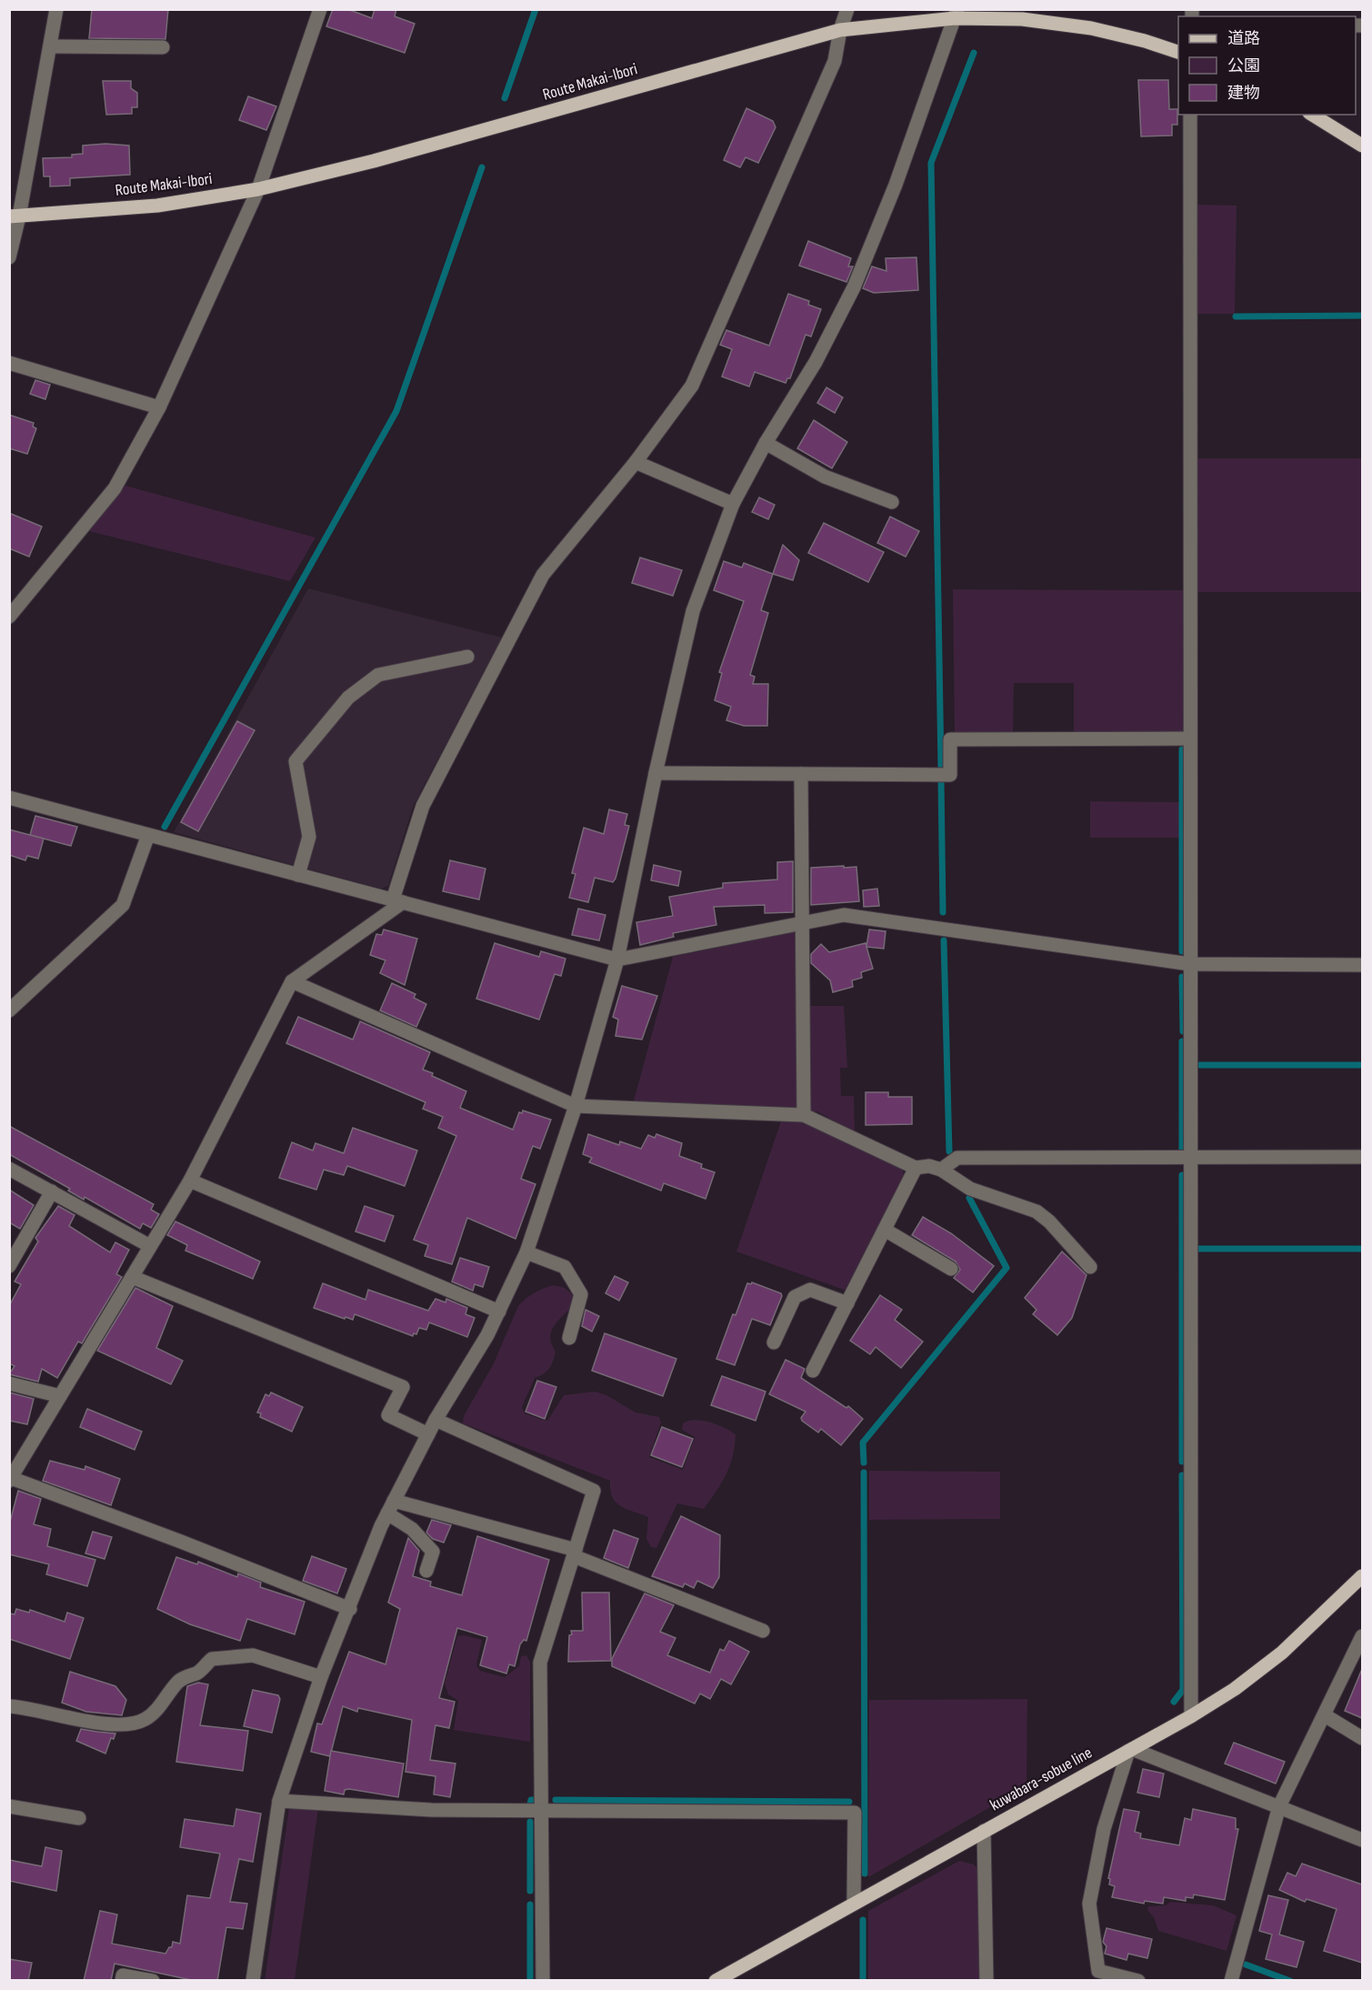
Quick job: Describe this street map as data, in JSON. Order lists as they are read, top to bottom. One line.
{"streets":{"main road":["Route Makai-Ibori","kuwabara-sobue line"]},"legend":["道路","公園","建物"]}
